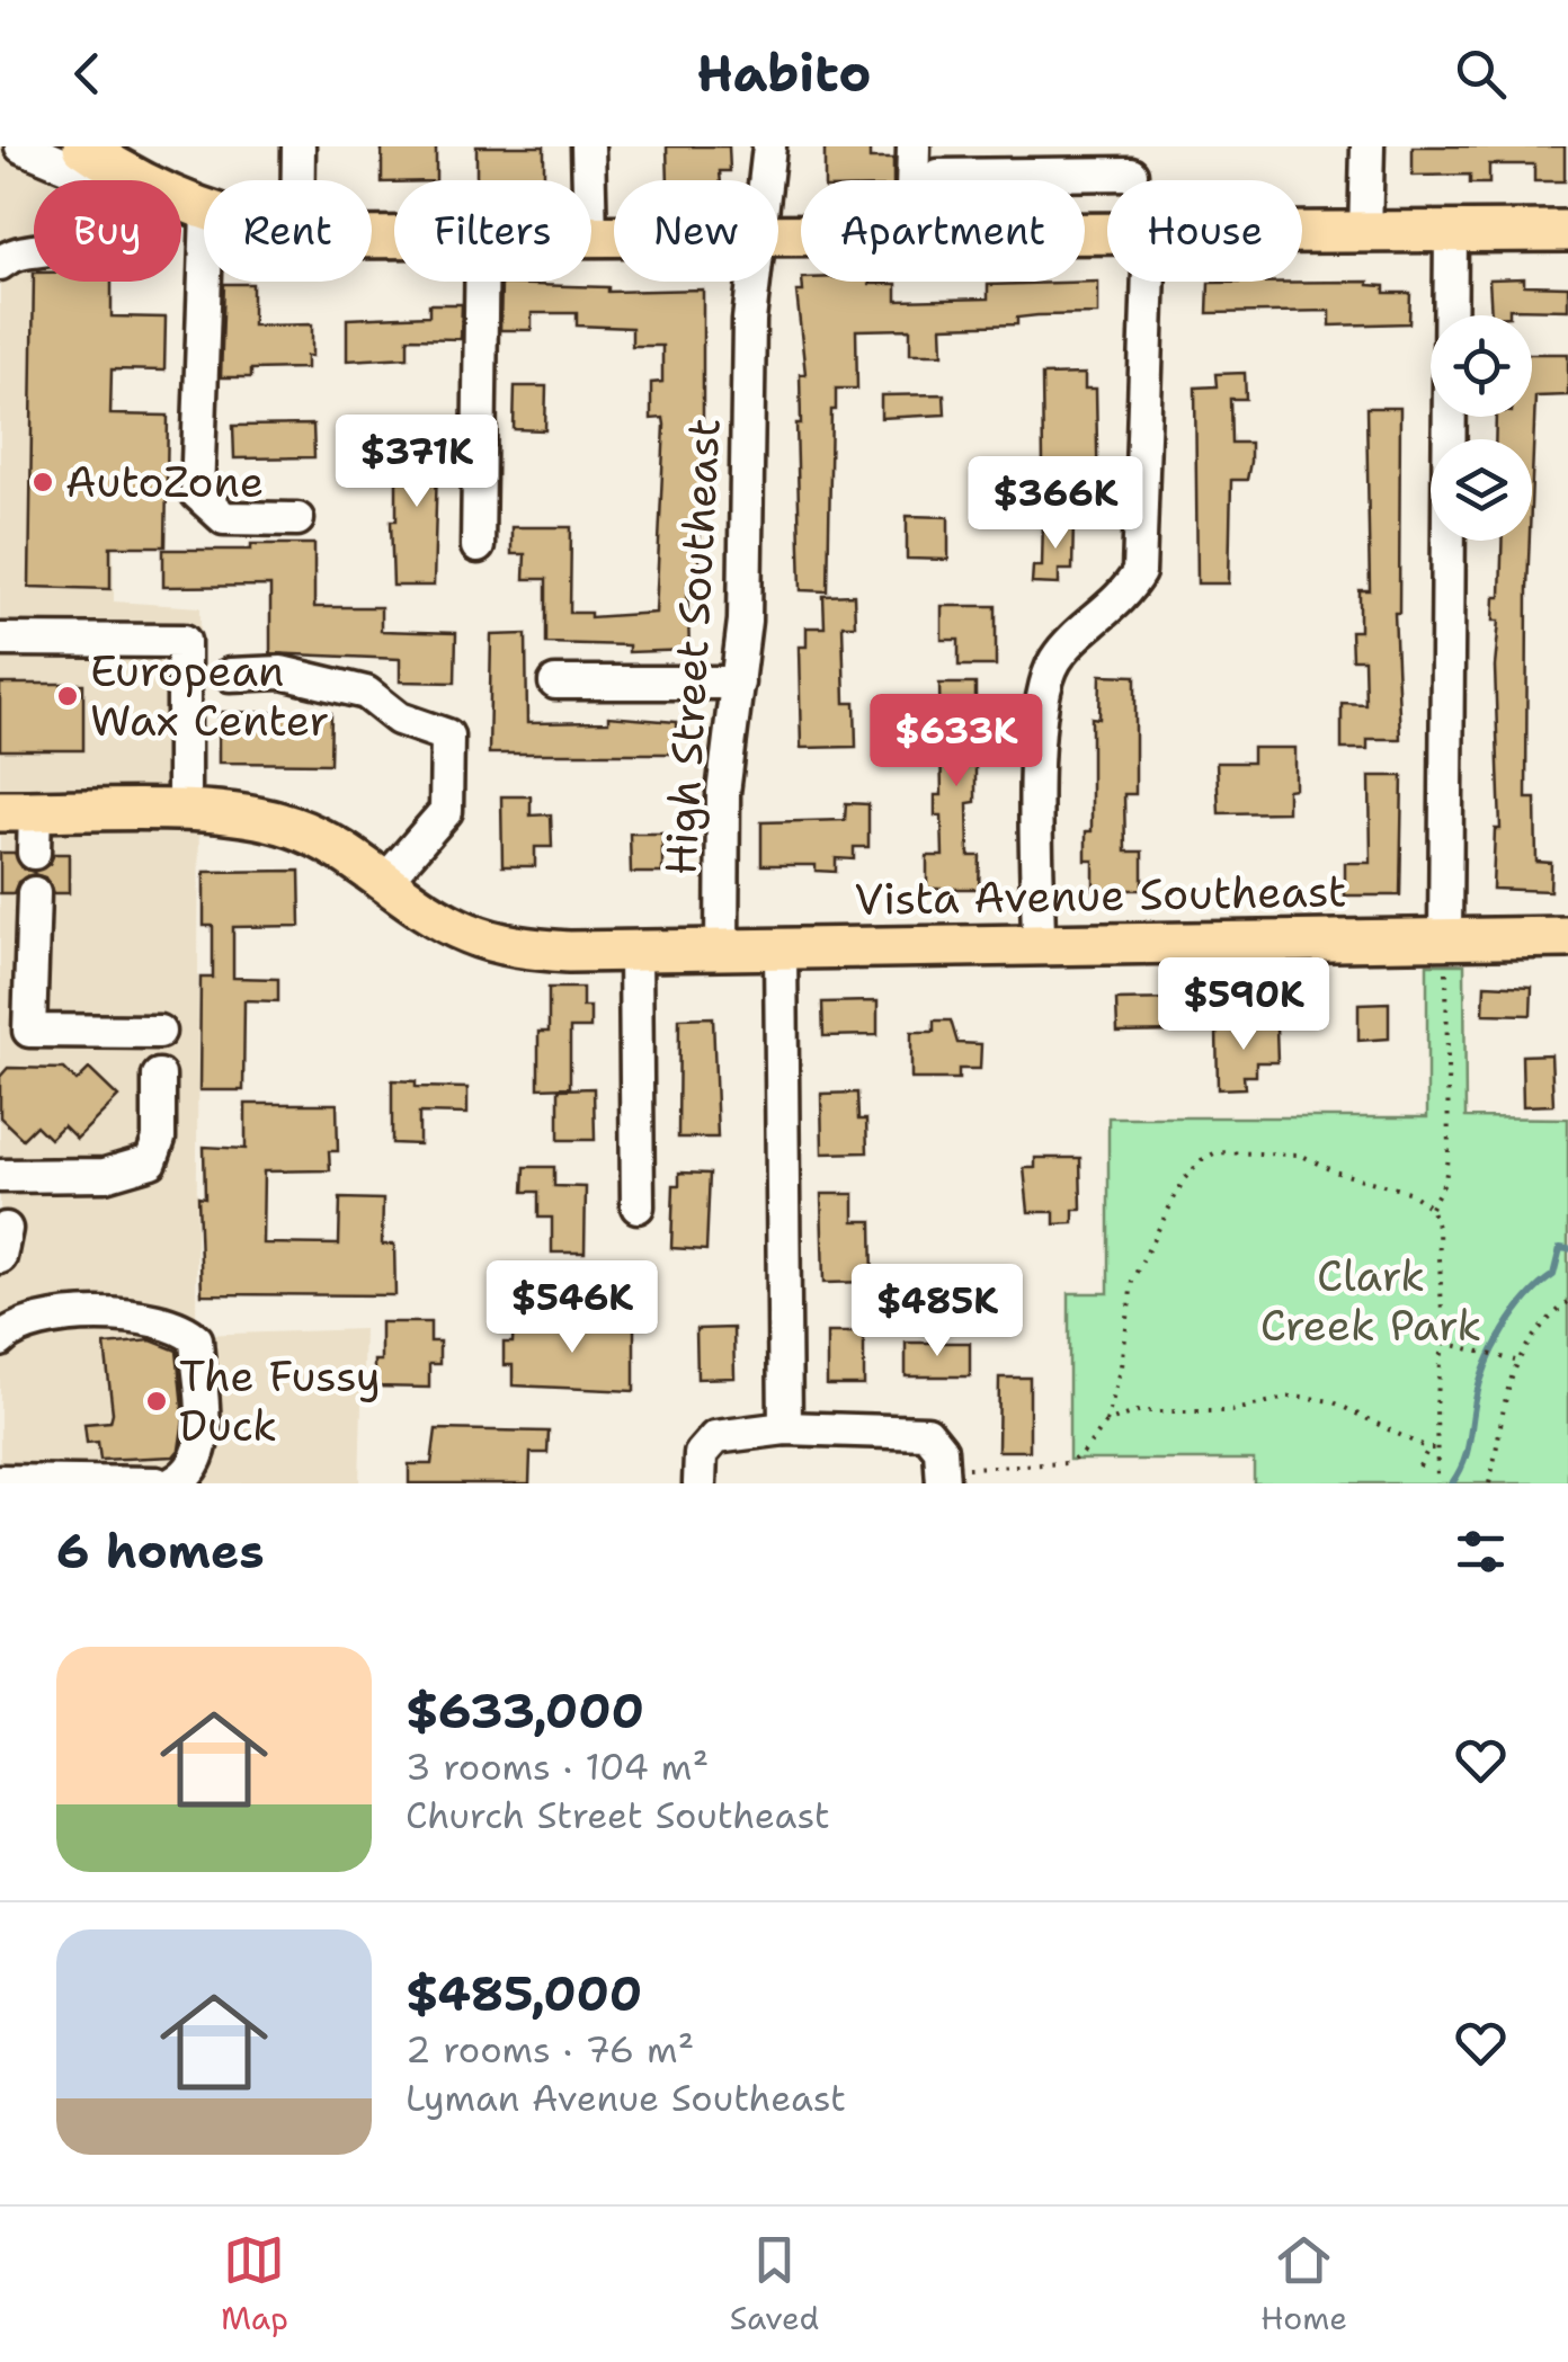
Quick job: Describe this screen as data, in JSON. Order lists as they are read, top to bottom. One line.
{"streets":{"main road":["Vista Avenue Southeast"],"street":["High Street Southeast"]},"crossings":[["High Street Southeast","Vista Avenue Southeast"]],"parks":["Clark Creek Park"],"places":["AutoZone","European Wax Center","The Fussy Duck"],"page":{"header":"Habito","chip":["Buy","Rent","Filters","New","Apartment","House"],"price":["$371K","$366K","$633K","$590K","$546K","$485K"],"heading":"6 homes","list":[{"name":"$633,000","note":"3 rooms · 104 m² · Church Street Southeast"},{"name":"$485,000","note":"2 rooms · 76 m² · Lyman Avenue Southeast"}],"tabs":["Map","Saved","Home"]}}
